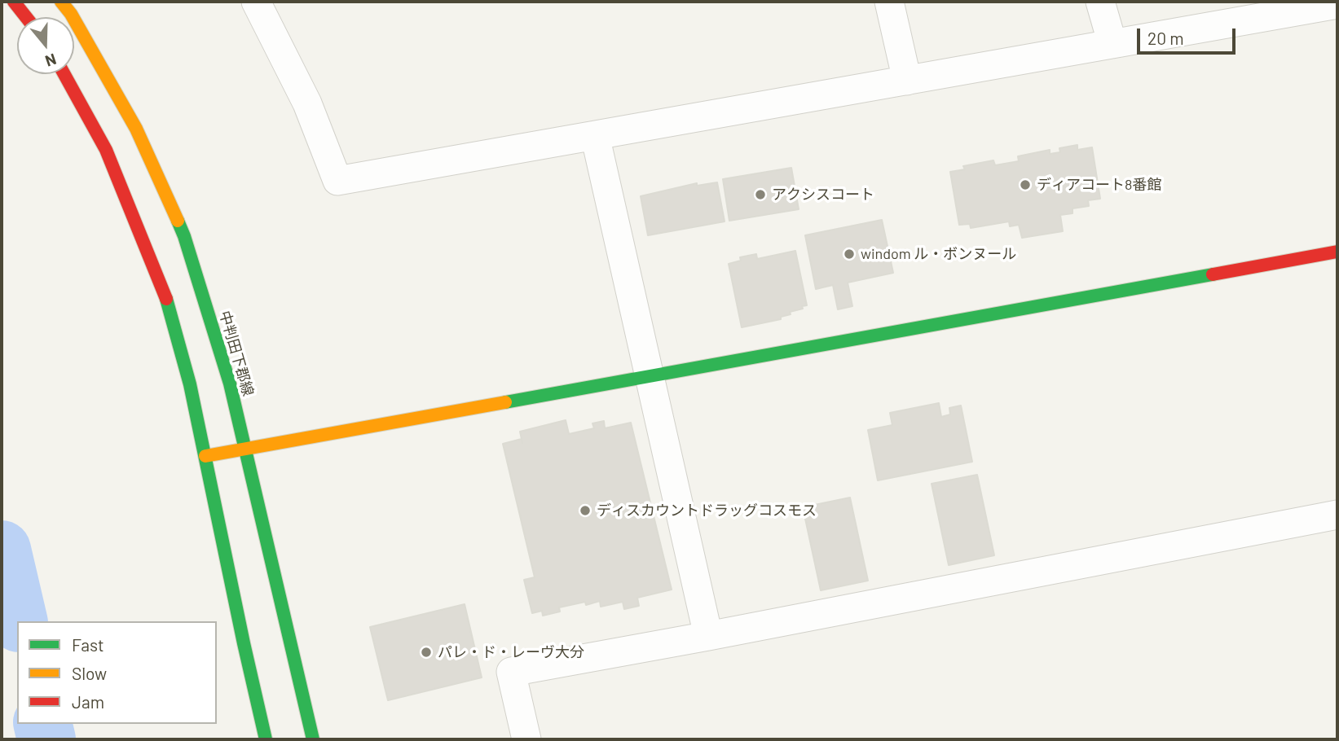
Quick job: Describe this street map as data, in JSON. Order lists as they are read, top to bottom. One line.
{"streets":{"main road":["中判田下郡線"]},"places":["ディアコート8番館","アクシスコート","windom ル・ボンヌール","ディスカウントドラッグコスモス","パレ・ド・レーヴ大分"],"legend":["Fast","Slow","Jam"],"scale_bar":"20 m","north":"bottom"}
